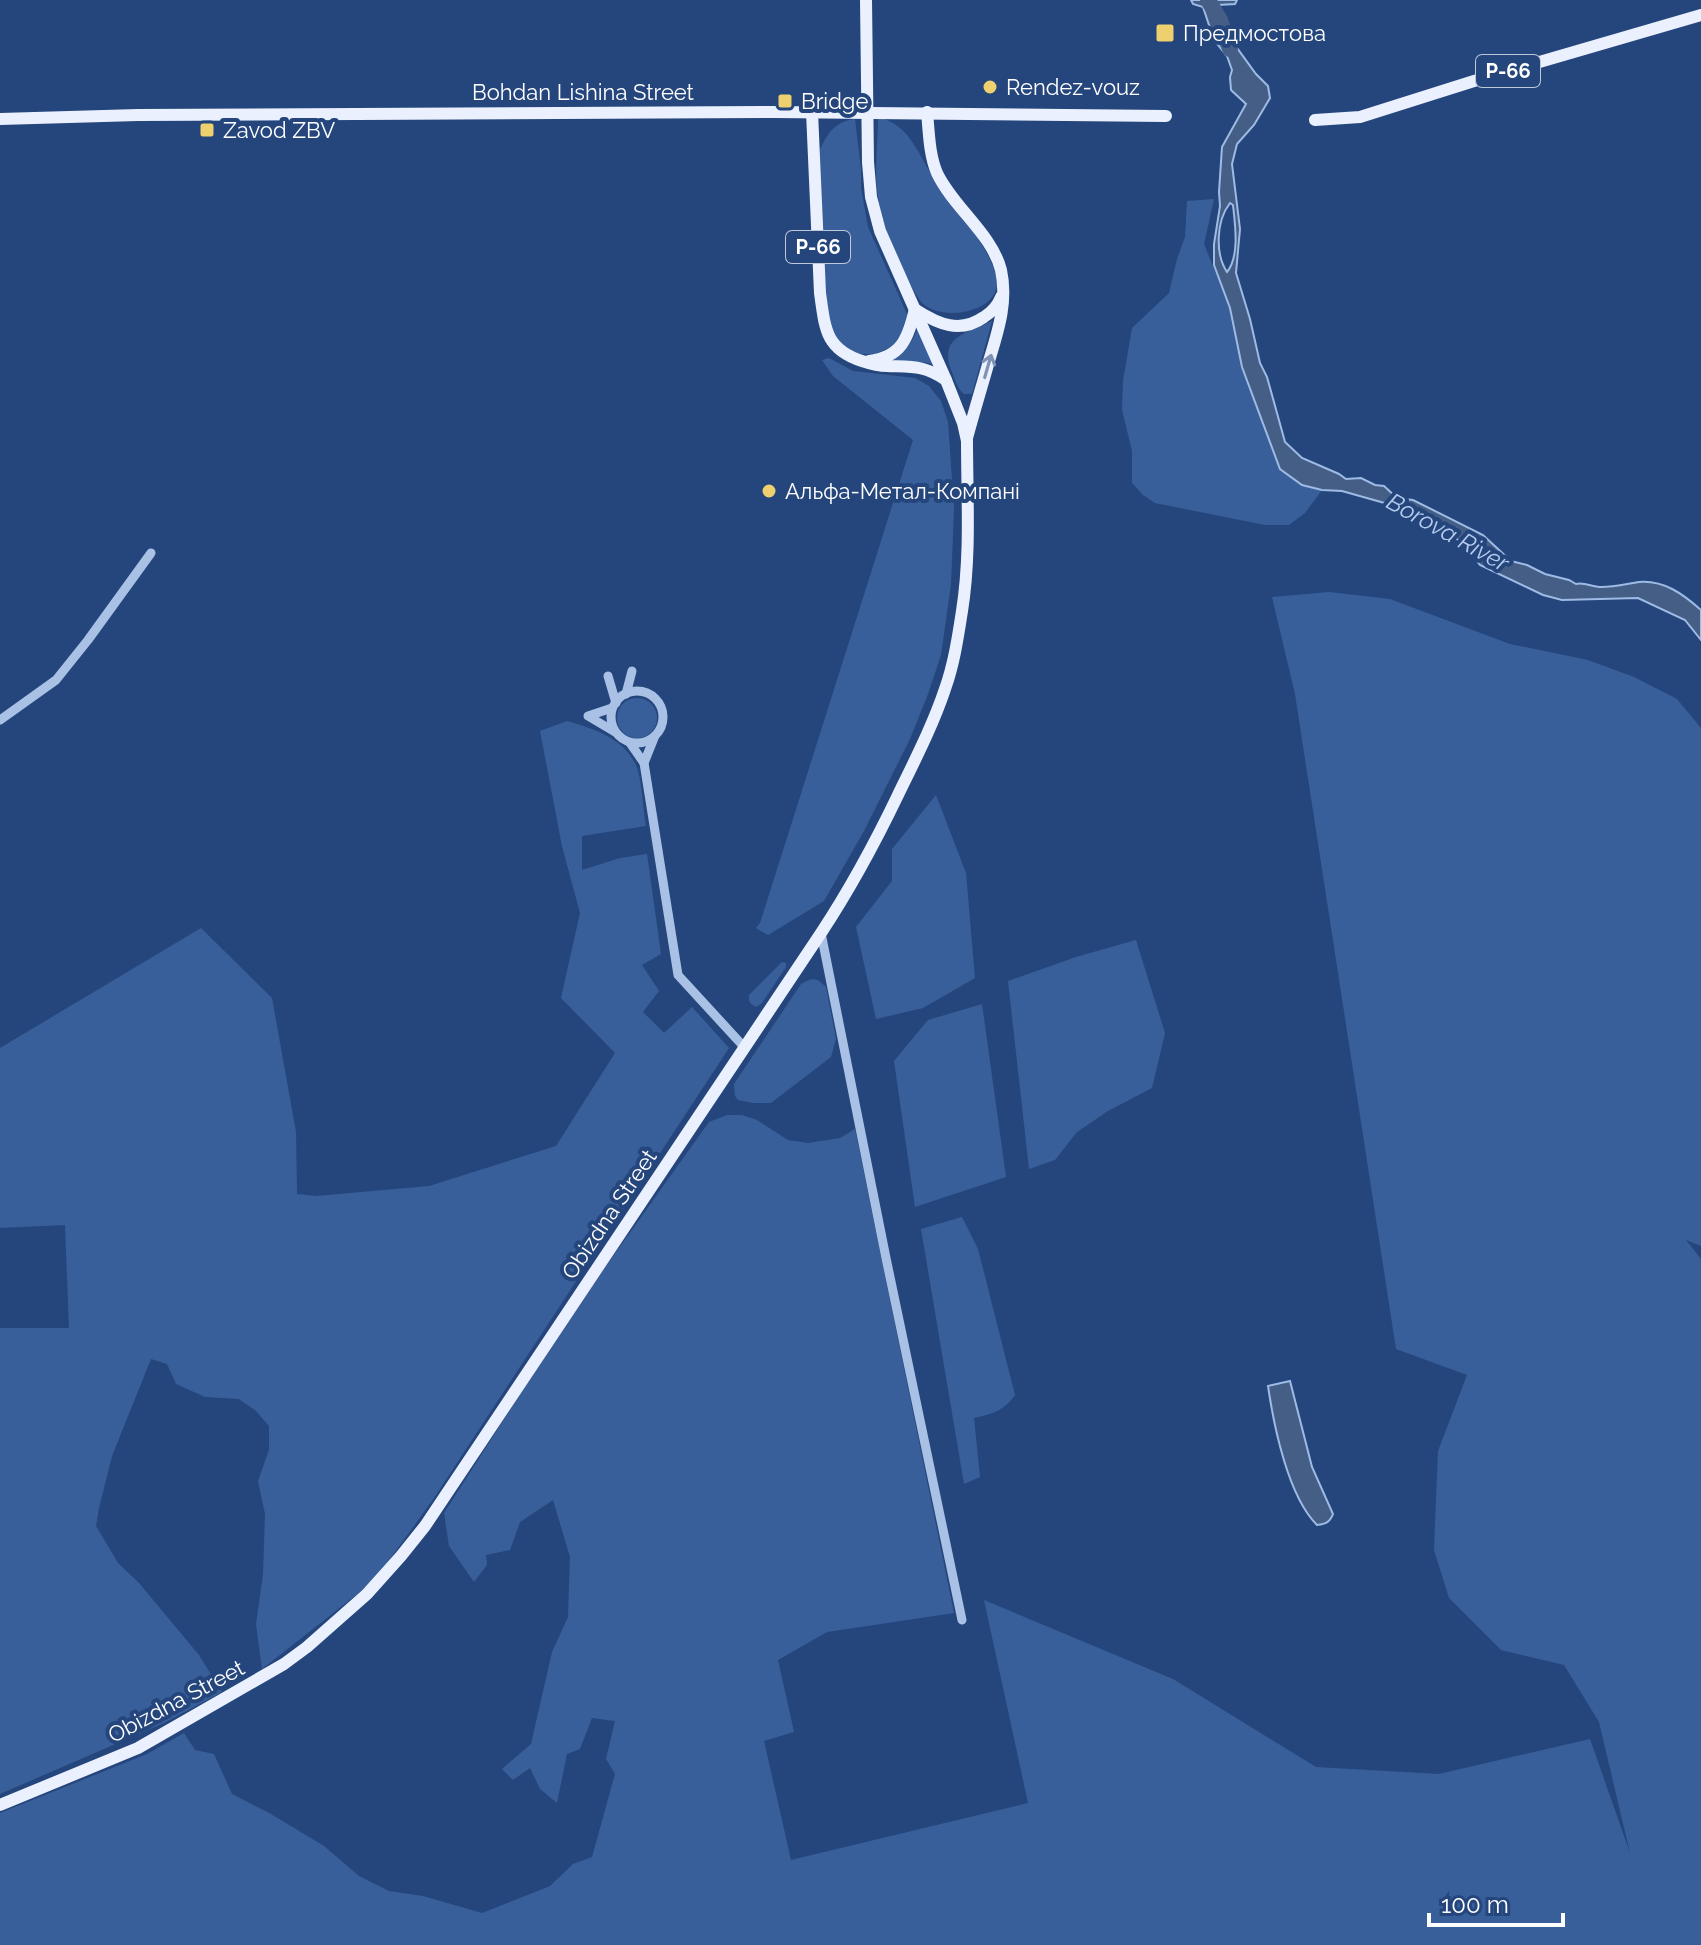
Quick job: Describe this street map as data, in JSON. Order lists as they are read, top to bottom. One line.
{"streets":{"main road":["Р-66","Bohdan Lishina Street","Obizdna Street"]},"crossings":[["Р-66","Bohdan Lishina Street"]],"water":["Borova River"],"places":{"transit":["Предмостова","Bridge","Zavod ZBV"],"other":["Rendez-vouz","Альфа-Метал-Компані"]},"scale_bar":"100 m"}
